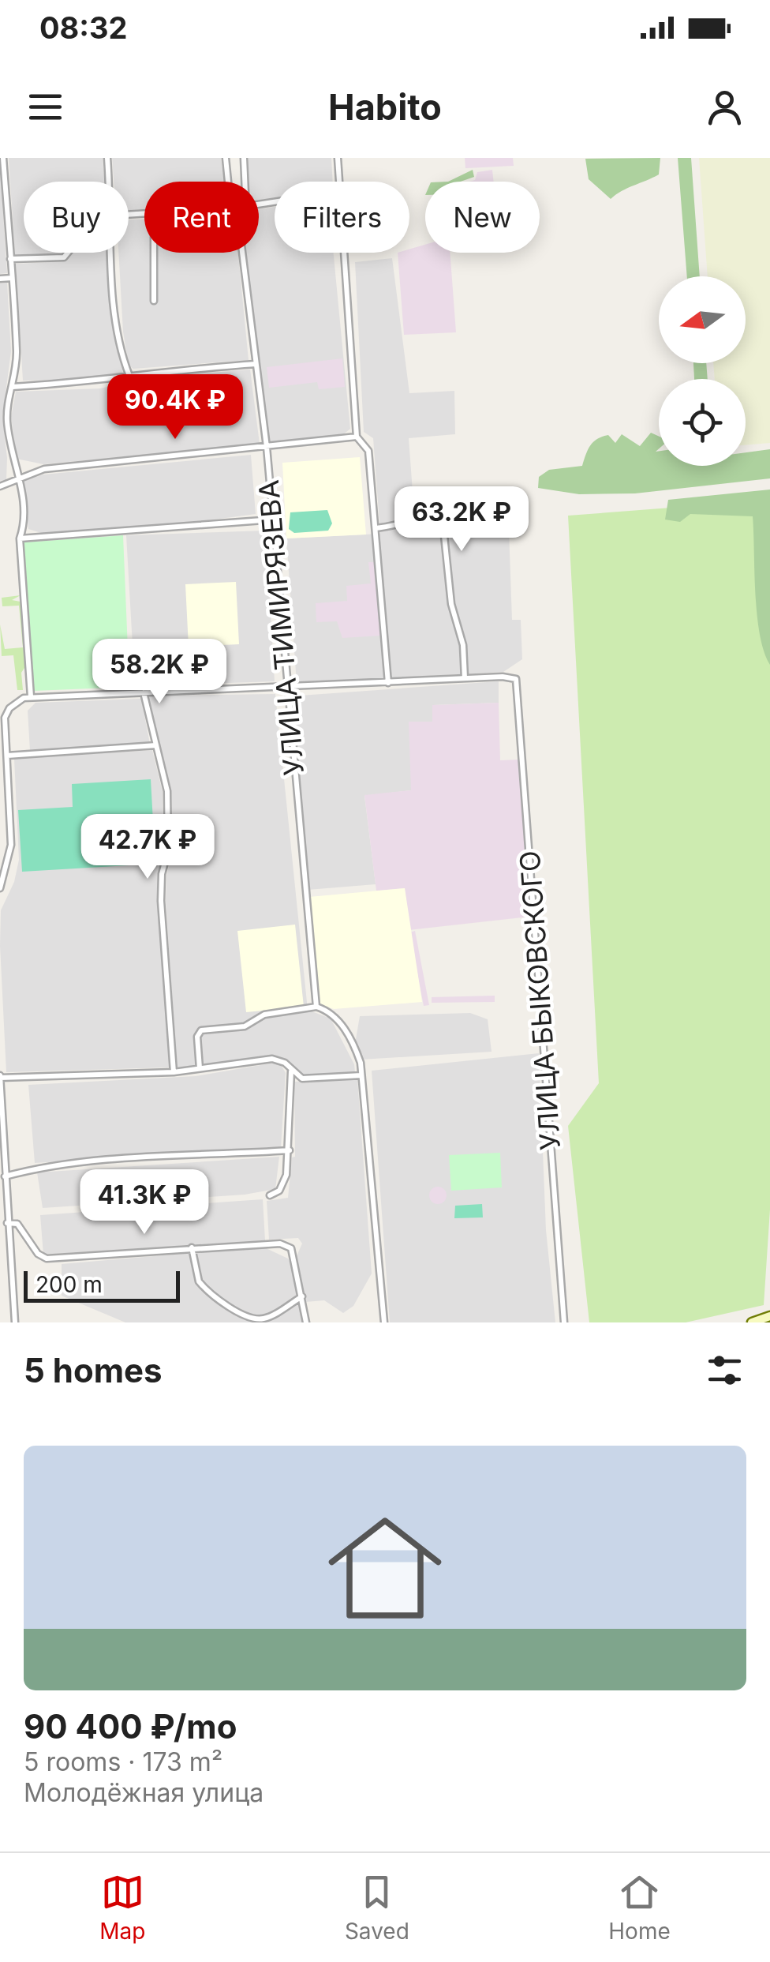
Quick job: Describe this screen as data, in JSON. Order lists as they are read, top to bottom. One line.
{"streets":{"street":["УЛИЦА ТИМИРЯЗЕВА","УЛИЦА БЫКОВСКОГО"]},"scale_bar":"200 m","north":"left","page":{"status":"08:32","header":"Habito","chip":["Buy","Rent","Filters","New"],"price":["90.4K ₽","63.2K ₽","58.2K ₽","42.7K ₽","41.3K ₽"],"scale":"200 m","heading":"5 homes","list":[{"name":"90 400 ₽/mo","note":"5 rooms · 173 m² · Молодёжная улица"}],"tabs":["Map","Saved","Home"]}}
